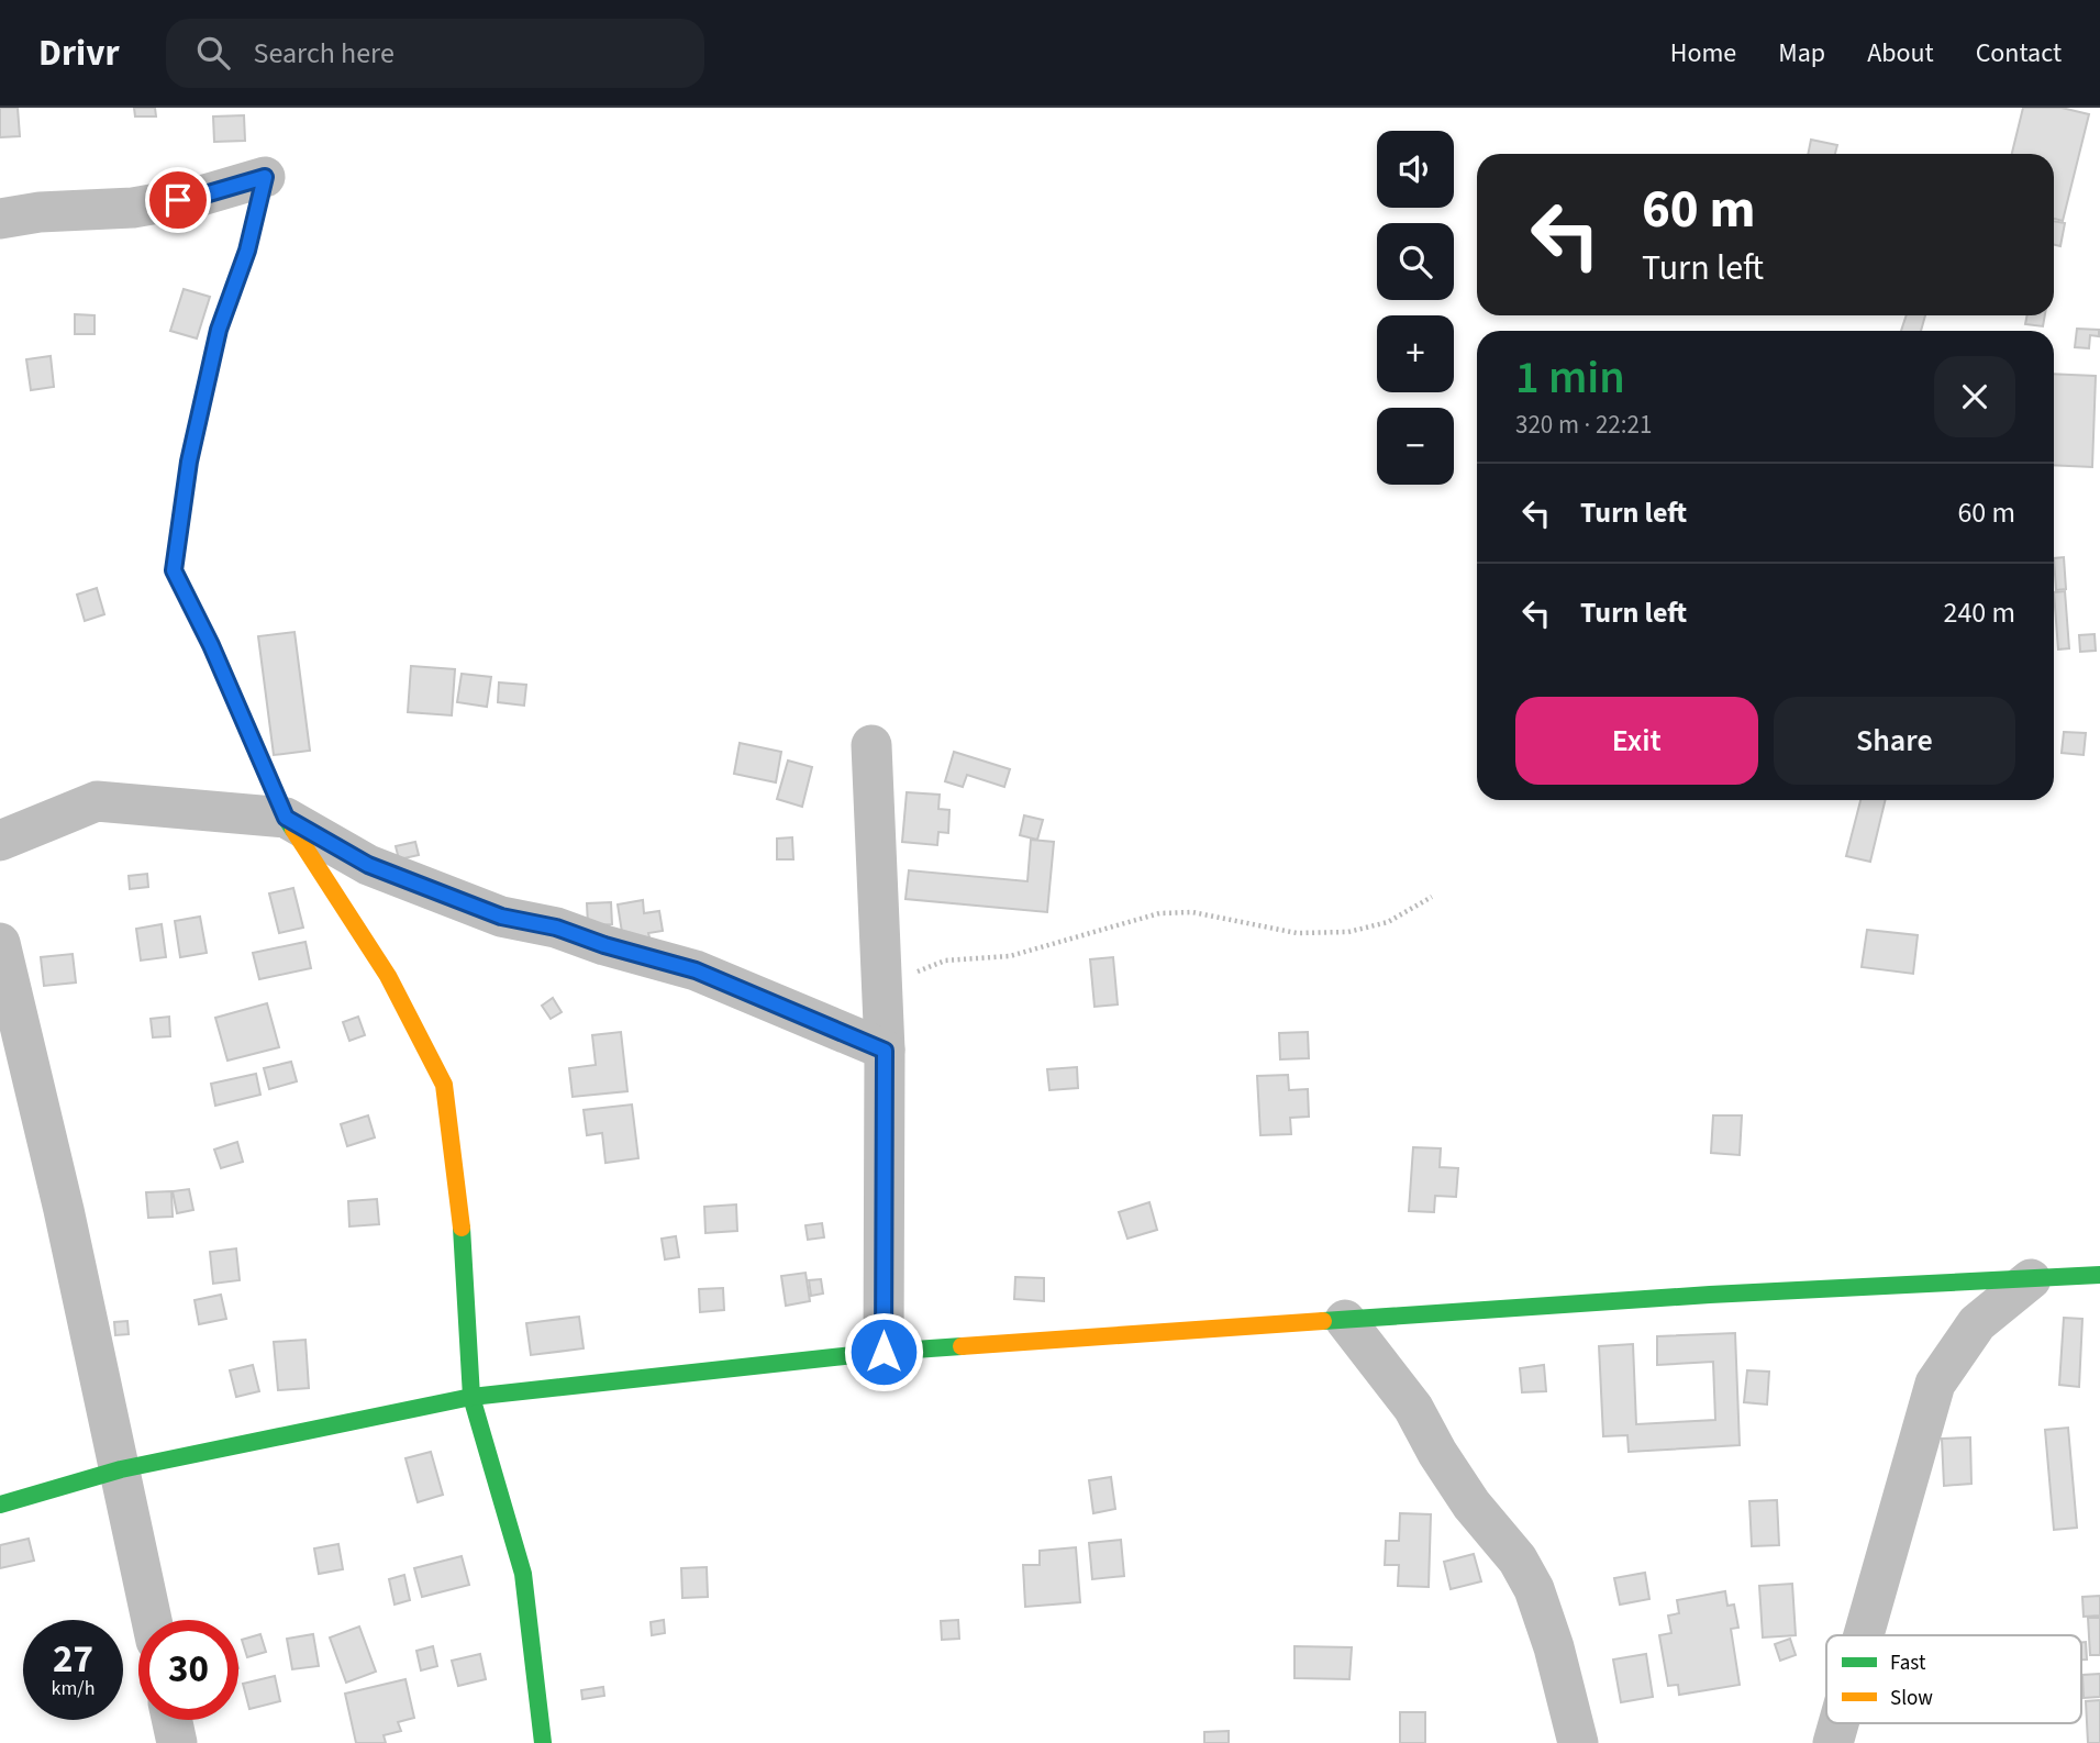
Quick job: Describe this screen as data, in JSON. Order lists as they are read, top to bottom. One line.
{"legend":["Fast","Slow"],"page":{"header":"Drivr","search":"Search here","nav":["Home","Map","About","Contact"],"map_buttons":["+","−"],"turn":["60 m","Turn left"],"heading":["1 min","320 m · 22:21"],"list":[{"name":"Turn left","value":"60 m"},{"name":"Turn left","value":"240 m"}],"buttons":["Exit","Share"],"speed":"27 km/h","limit":"30"}}
